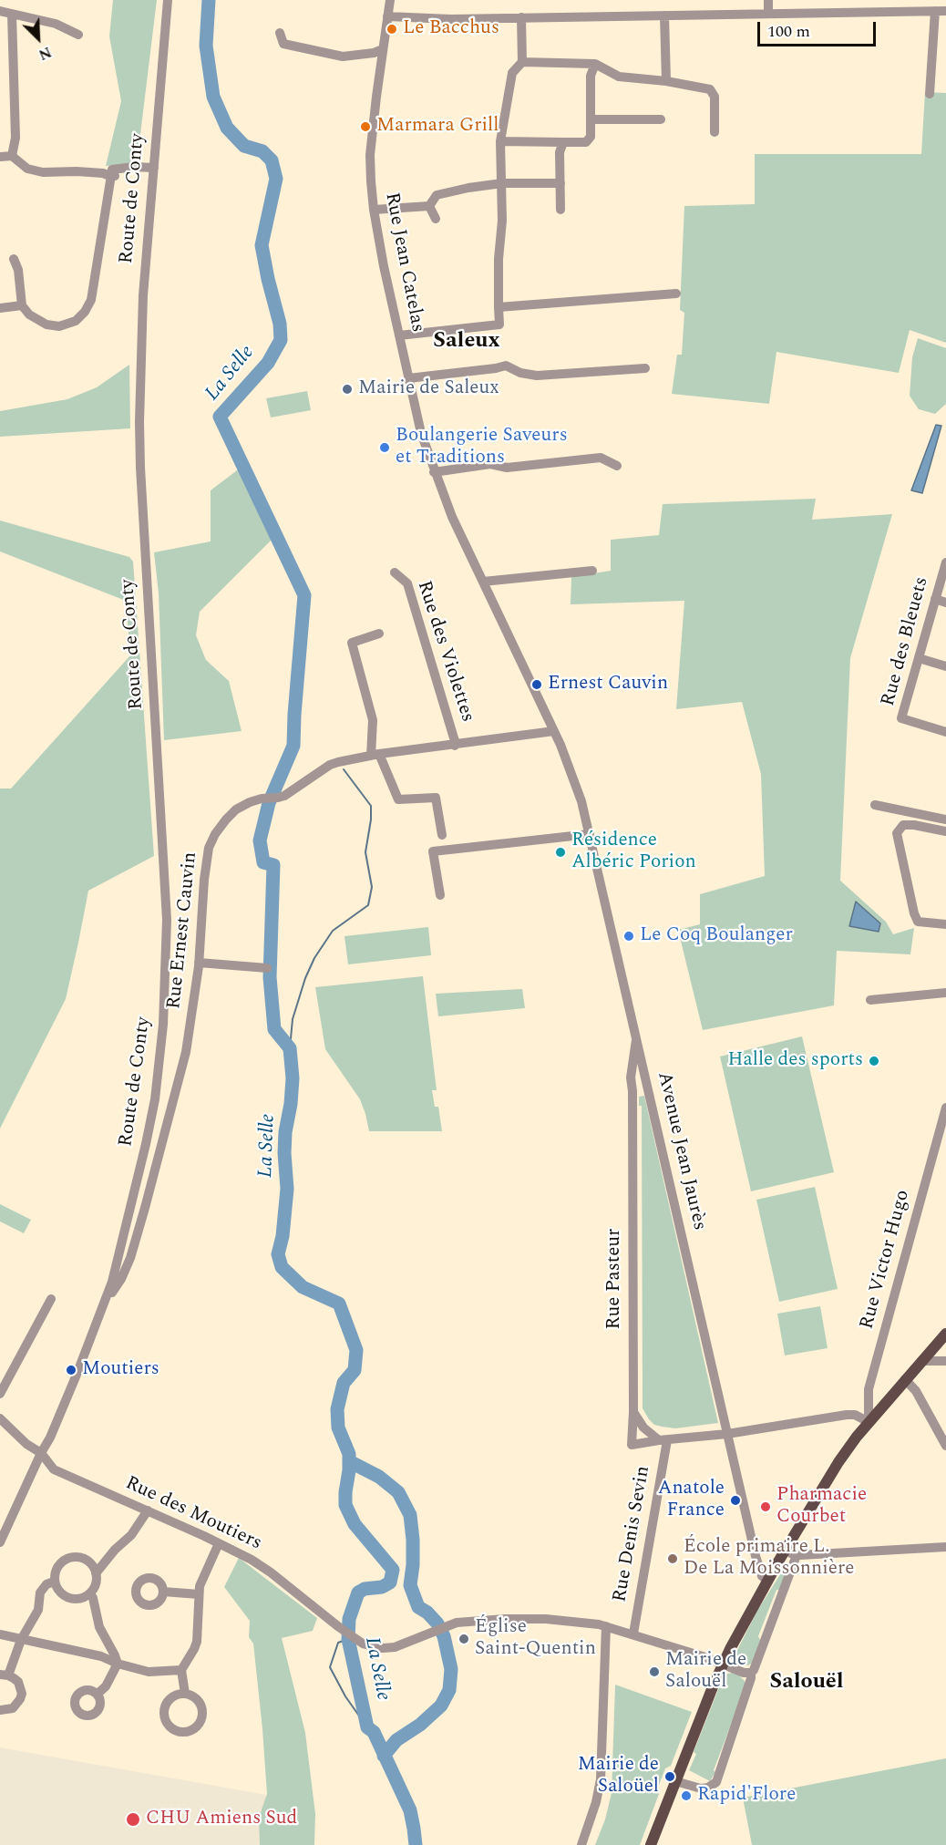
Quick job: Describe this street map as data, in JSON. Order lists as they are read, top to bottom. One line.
{"streets":{"street":["Route de Conty","Rue Jean Catelas","Rue des Bleuets","Rue des Violettes","Rue Ernest Cauvin","Avenue Jean Jaurès","Rue Victor Hugo","Rue Pasteur","Rue des Moutiers","Rue Denis Sevin"]},"crossings":[["Route de Conty","Rue Ernest Cauvin"],["Rue Jean Catelas","Rue Ernest Cauvin"],["Rue Jean Catelas","Avenue Jean Jaurès"],["Rue des Violettes","Rue Ernest Cauvin"],["Rue Ernest Cauvin","Avenue Jean Jaurès"],["Avenue Jean Jaurès","Rue Pasteur"],["Rue Pasteur","Rue Denis Sevin"],["Rue des Moutiers","Rue Denis Sevin"]],"districts":["Saleux","Salouël"],"water":["La Selle"],"places":["Le Bacchus","Marmara Grill","Mairie de Saleux","Boulangerie Saveurs et Traditions","Ernest Cauvin","Résidence Albéric Porion","Le Coq Boulanger","Halle des sports","Moutiers","Anatole France","Pharmacie Courbet","École primaire L. De La Moissonnière","Église Saint-Quentin","Mairie de Salouël","Mairie de Saloüel","Rapid'Flore","CHU Amiens Sud"],"scale_bar":"100 m","north":"bottom right"}
